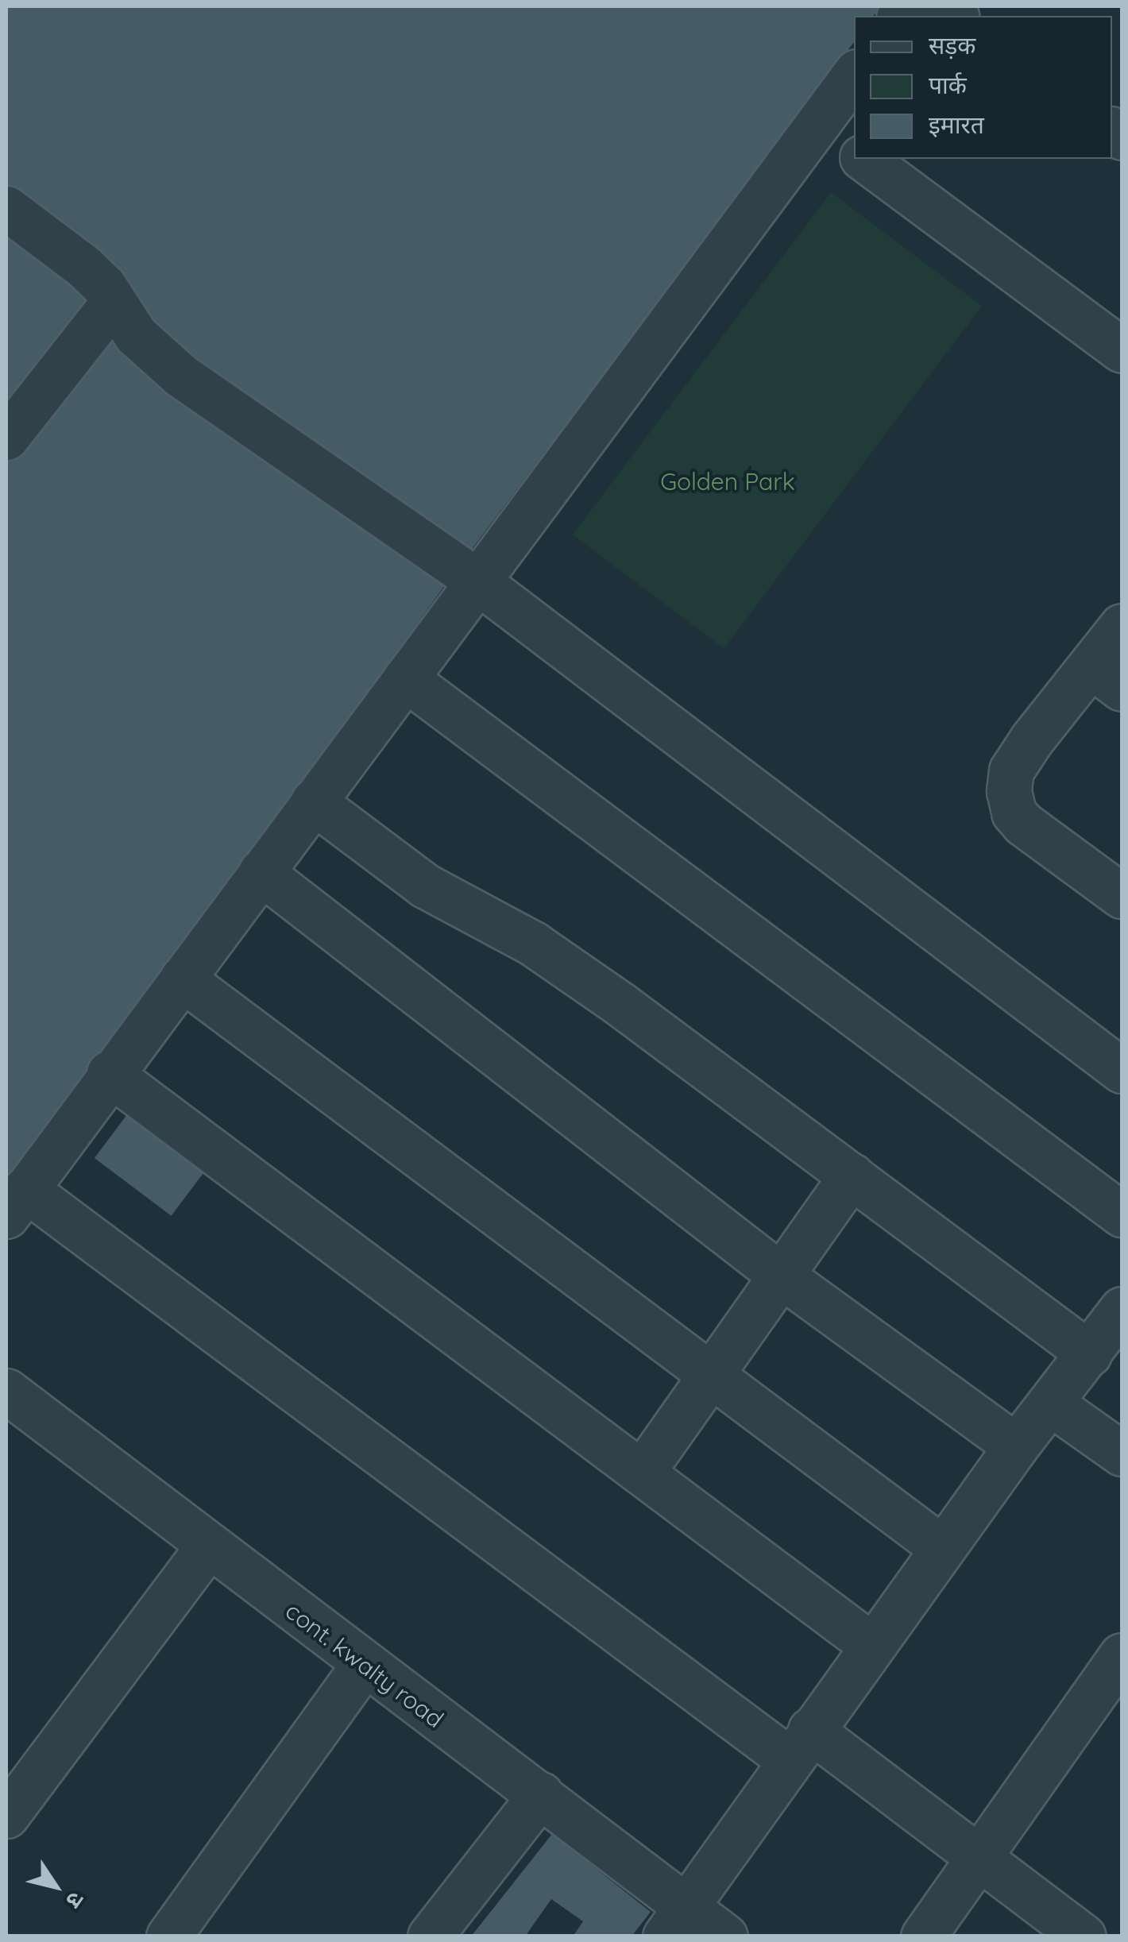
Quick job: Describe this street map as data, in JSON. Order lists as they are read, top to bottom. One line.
{"streets":{"street":["cont. kwalty road"]},"parks":["Golden Park"],"legend":["सड़क","पार्क","इमारत"],"north":"bottom right"}
